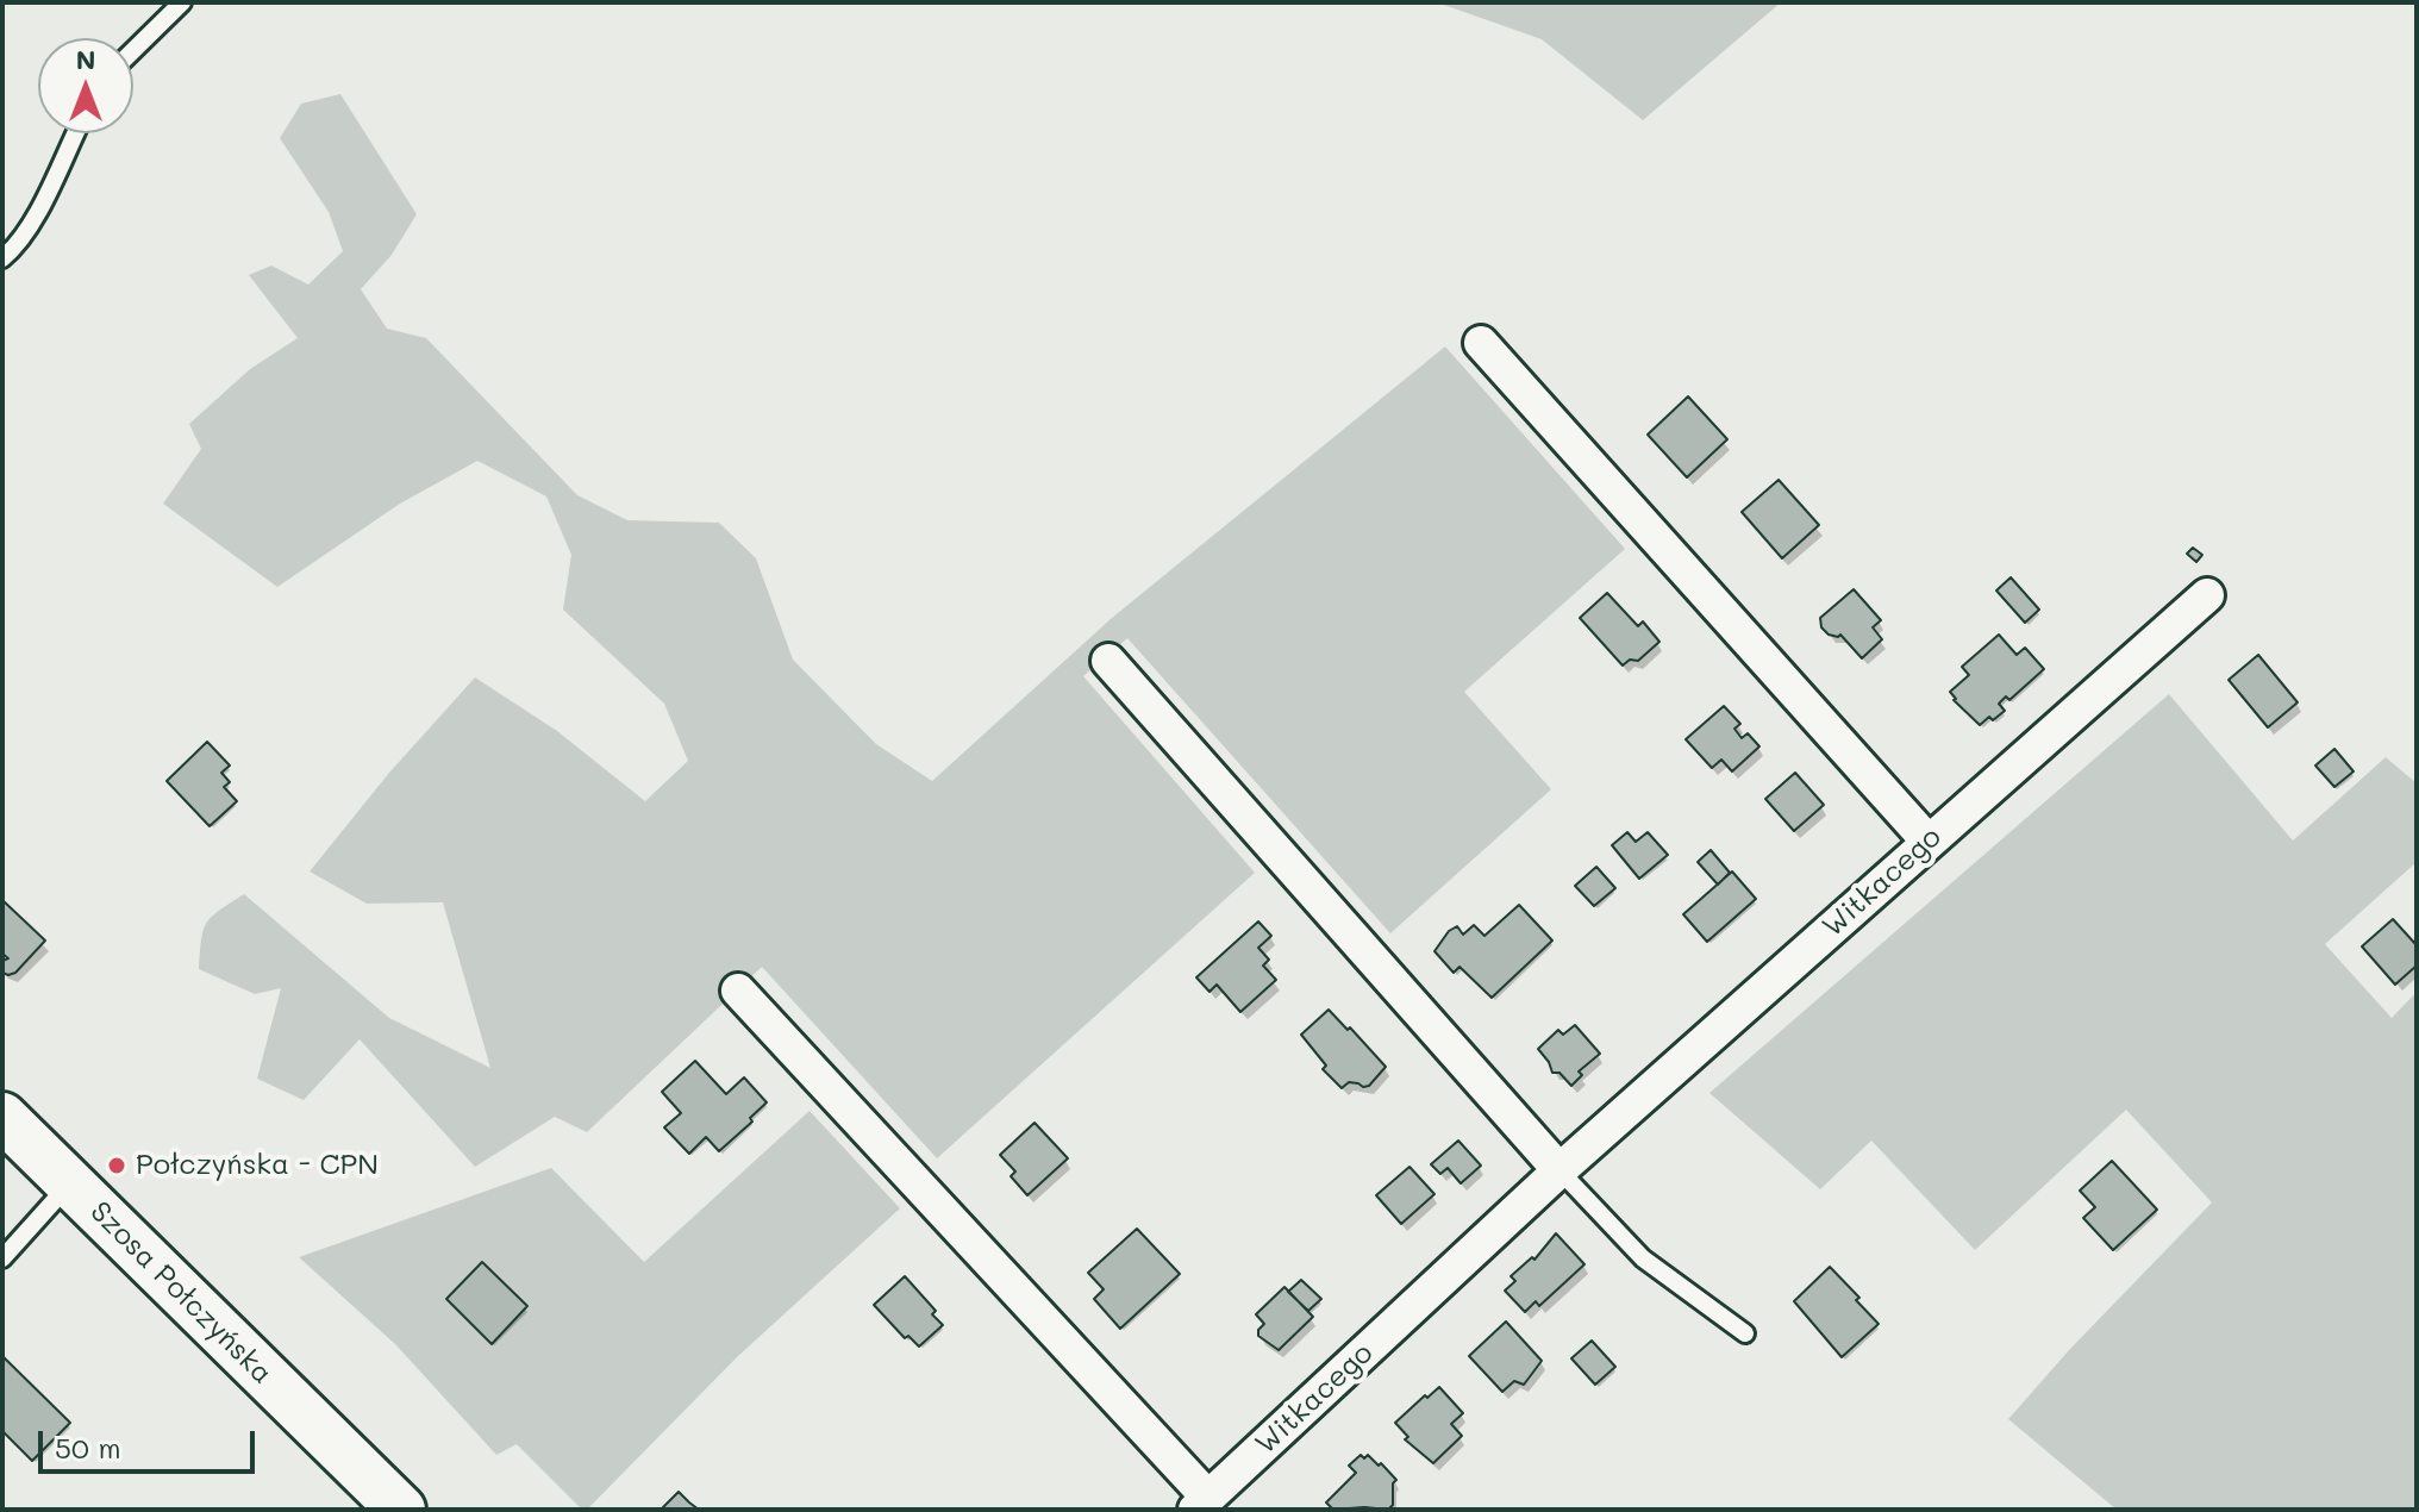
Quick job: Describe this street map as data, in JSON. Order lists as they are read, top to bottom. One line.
{"streets":{"main road":["Szosa Połczyńska"],"street":["Witkacego"]},"places":["Połczyńska - CPN"],"scale_bar":"50 m","north":"top"}
